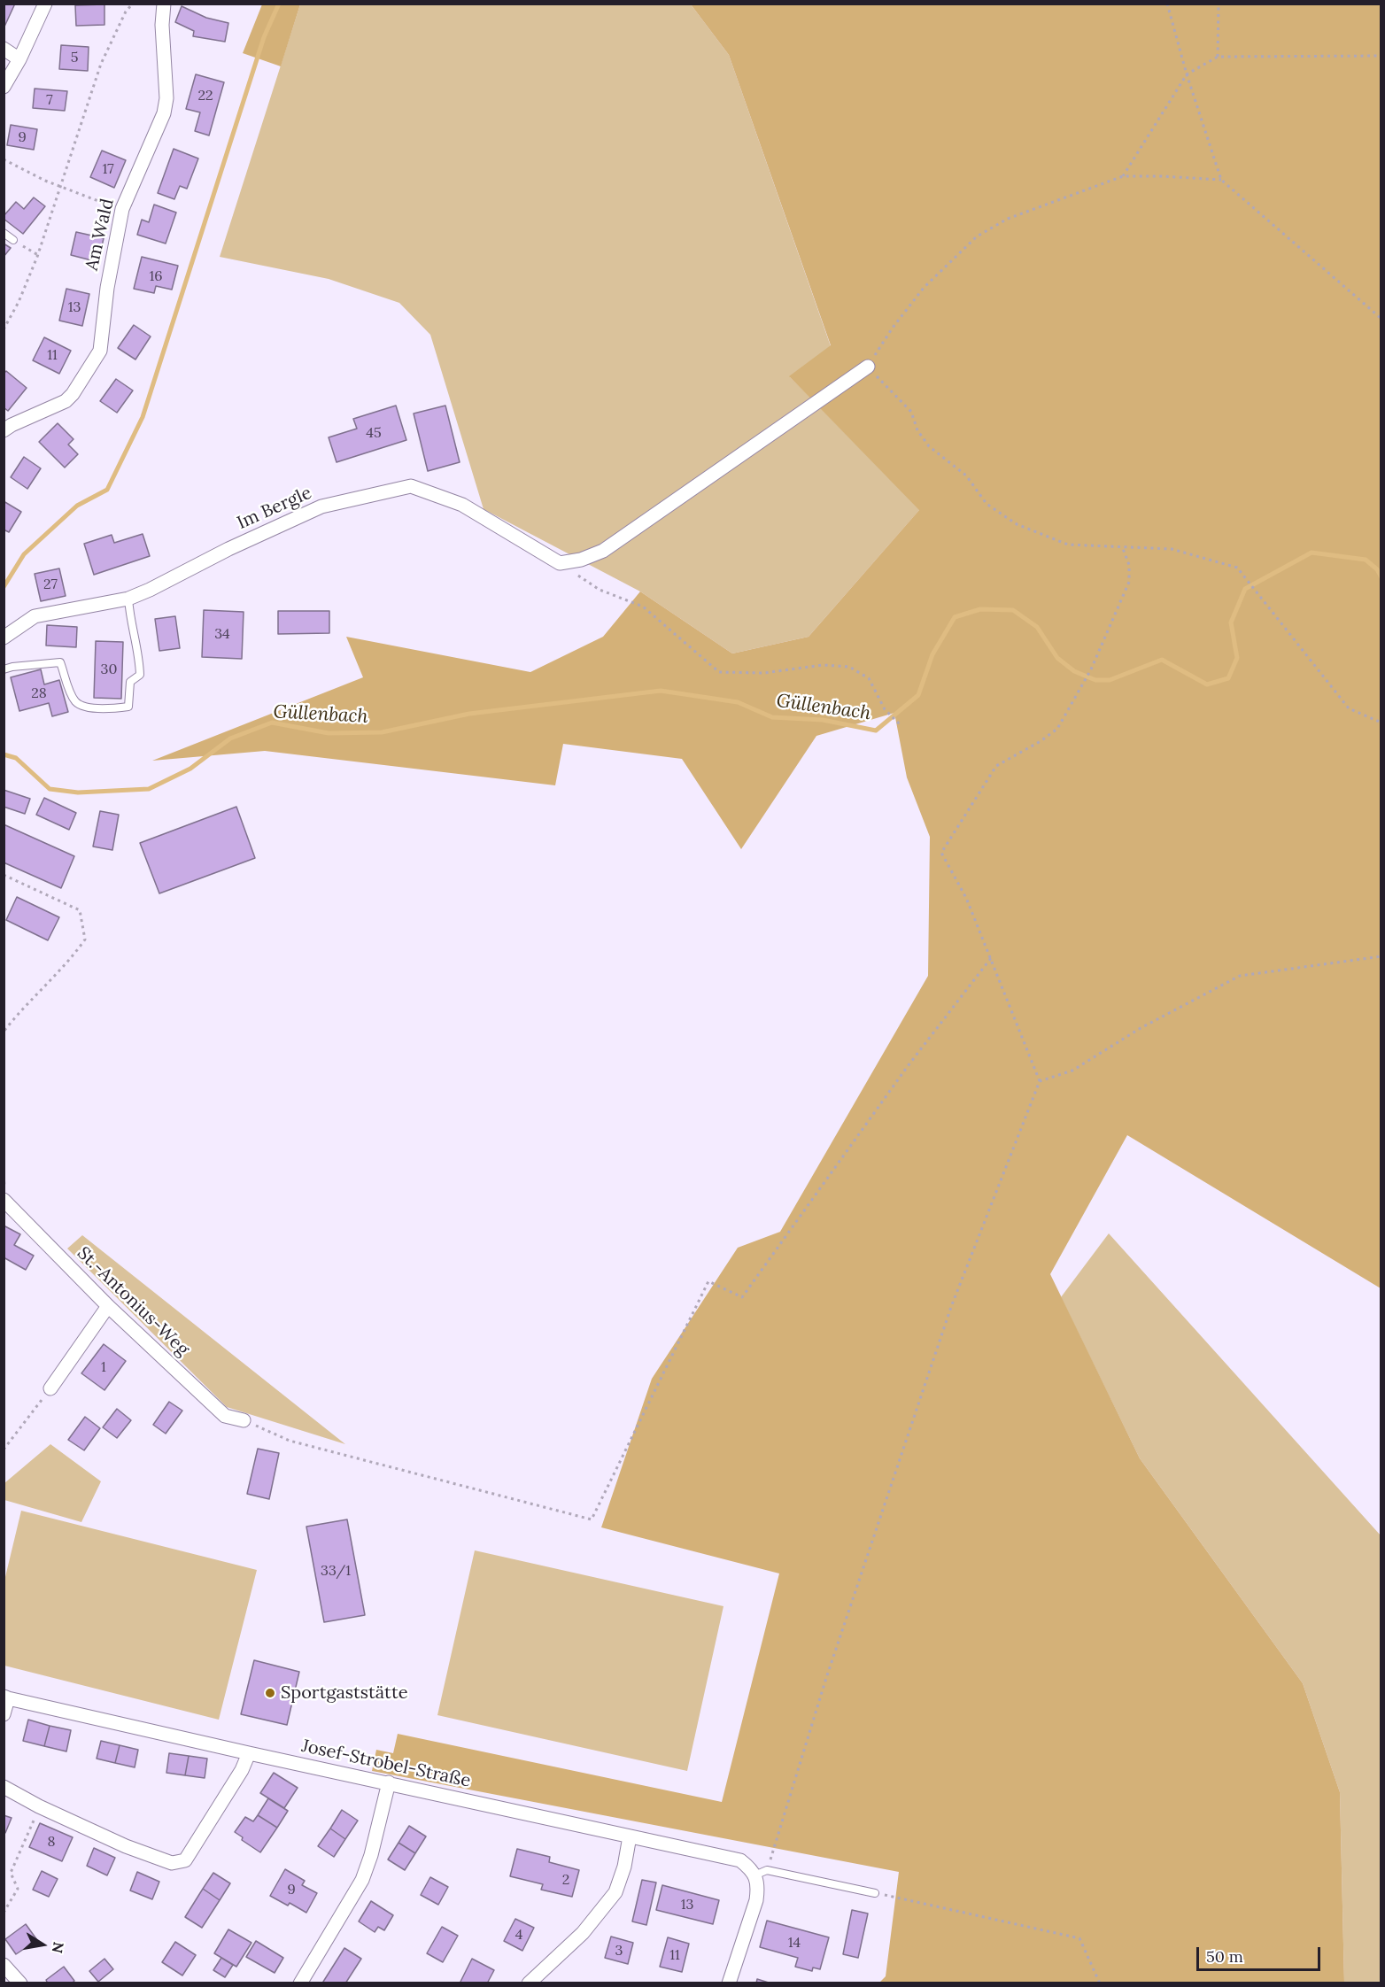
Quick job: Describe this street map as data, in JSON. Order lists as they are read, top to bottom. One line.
{"streets":{"street":["Am Wald","Im Bergle","St.-Antonius-Weg","Josef-Strobel-Straße"]},"water":["Güllenbach"],"places":["Sportgaststätte"],"house_numbers":["5","22","7","9","17","16","13","11","45","27","34","30","28","1","33/1","8","2","9","13","4","14","3","11"],"scale_bar":"50 m","north":"right"}
